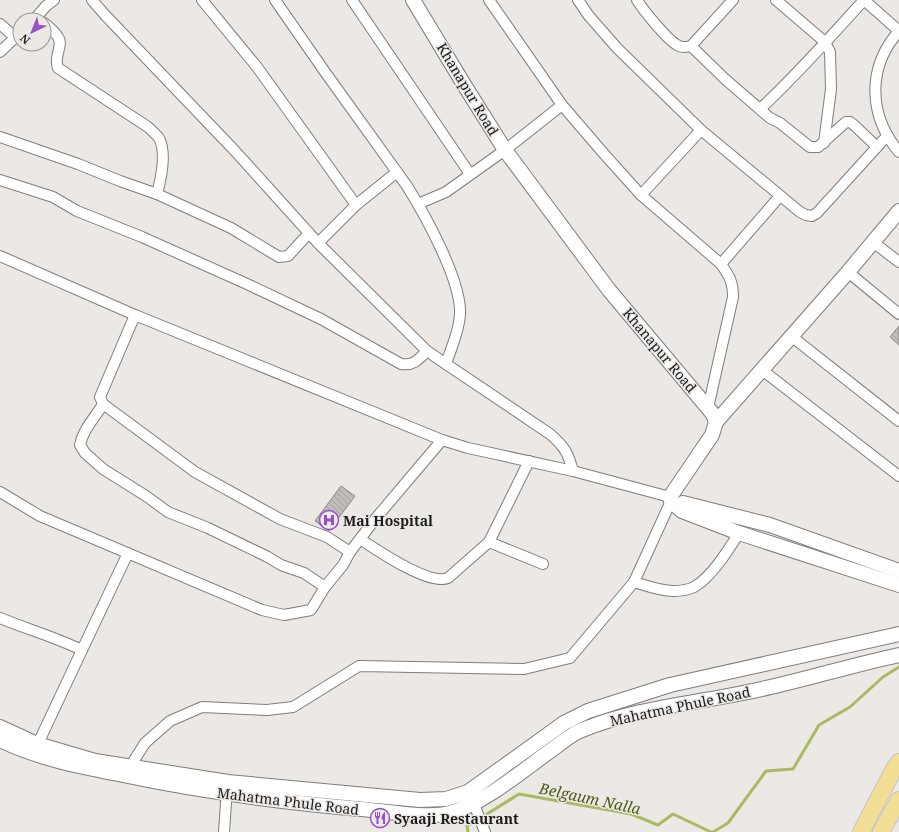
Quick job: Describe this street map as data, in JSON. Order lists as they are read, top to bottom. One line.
{"streets":{"main road":["Khanapur Road","Mahatma Phule Road"]},"water":["Belgaum Nalla"],"places":{"hospital":["Mai Hospital"],"restaurant":["Syaaji Restaurant"]},"north":"bottom left"}
